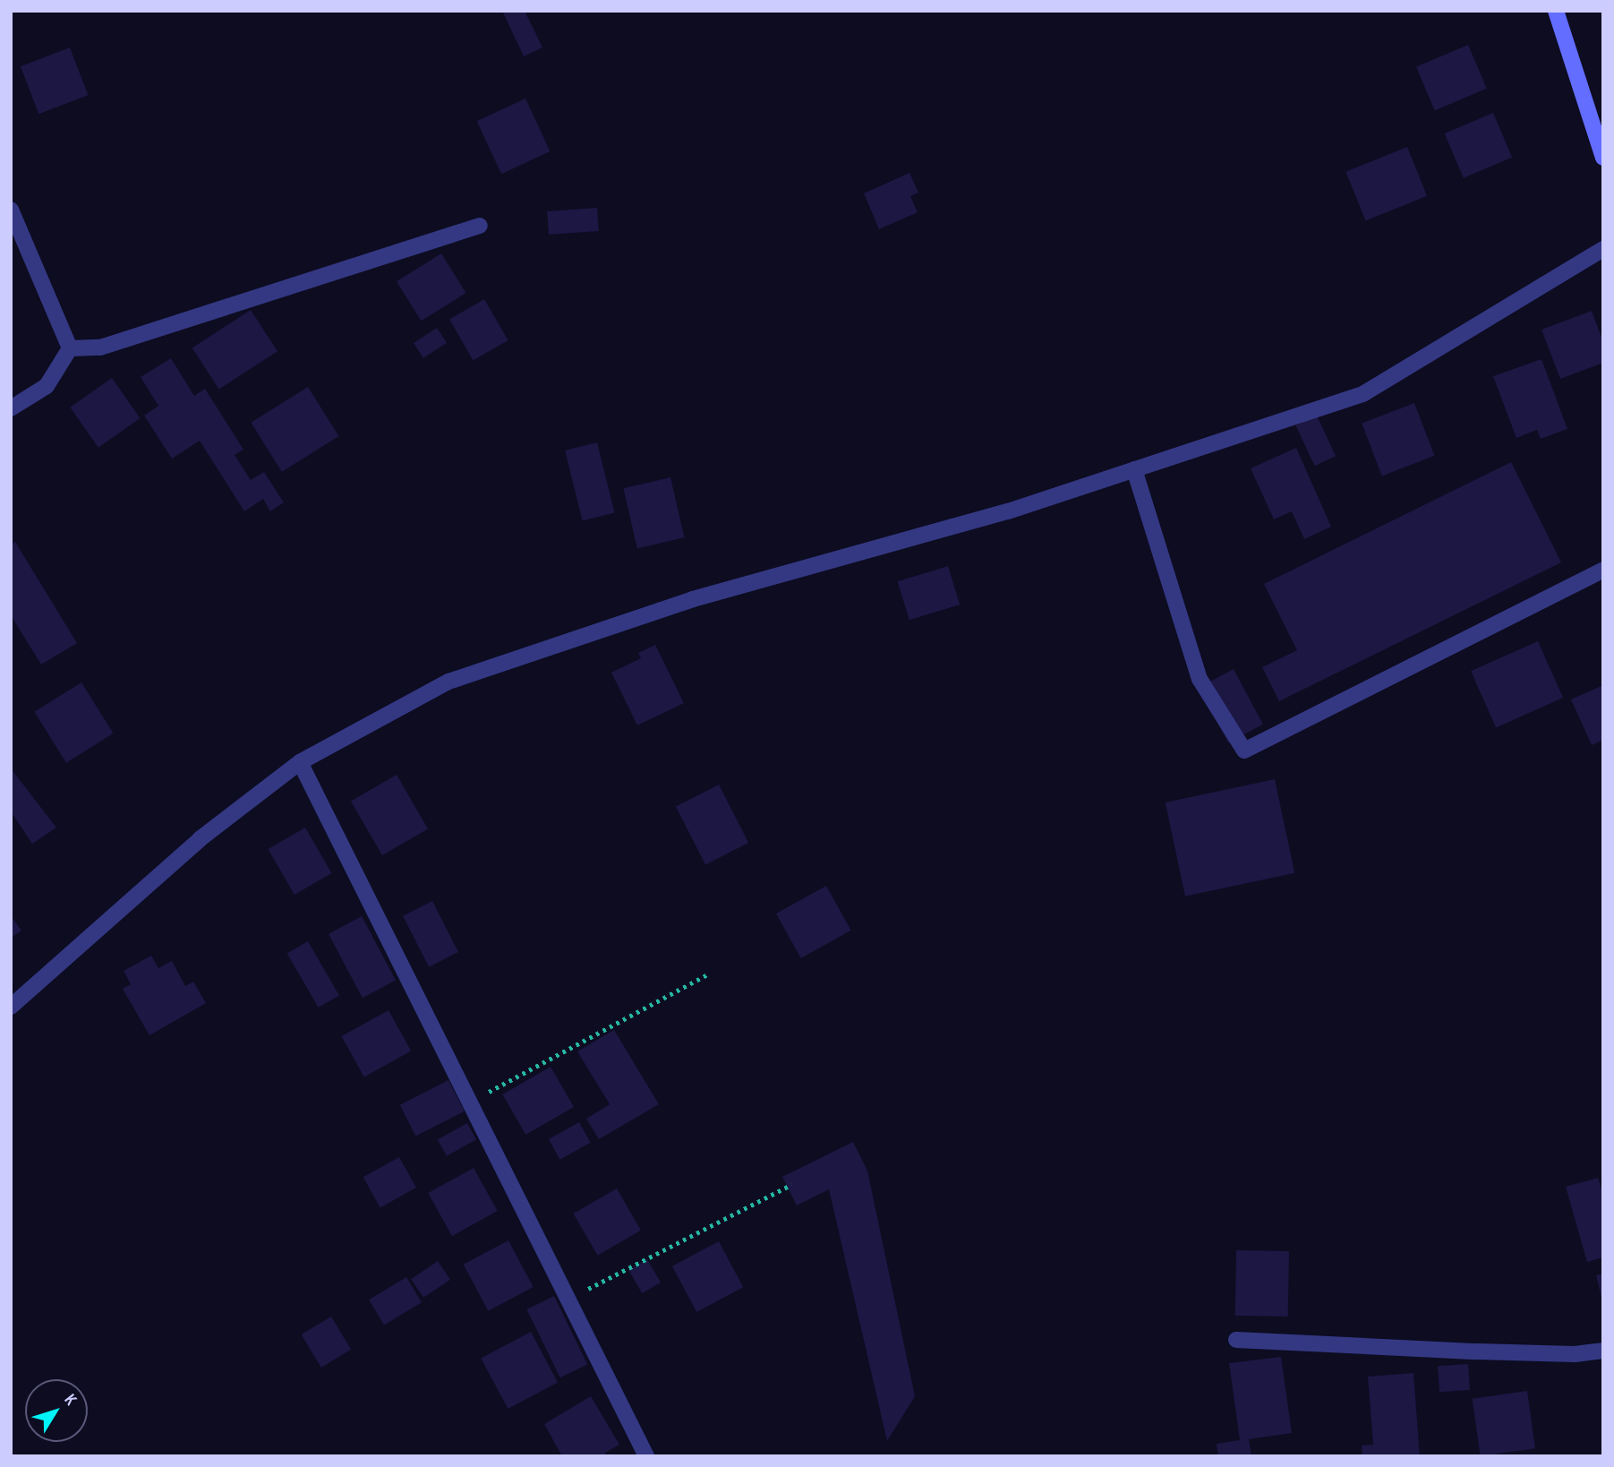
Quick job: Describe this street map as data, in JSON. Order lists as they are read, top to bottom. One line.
{"north":"top right"}
